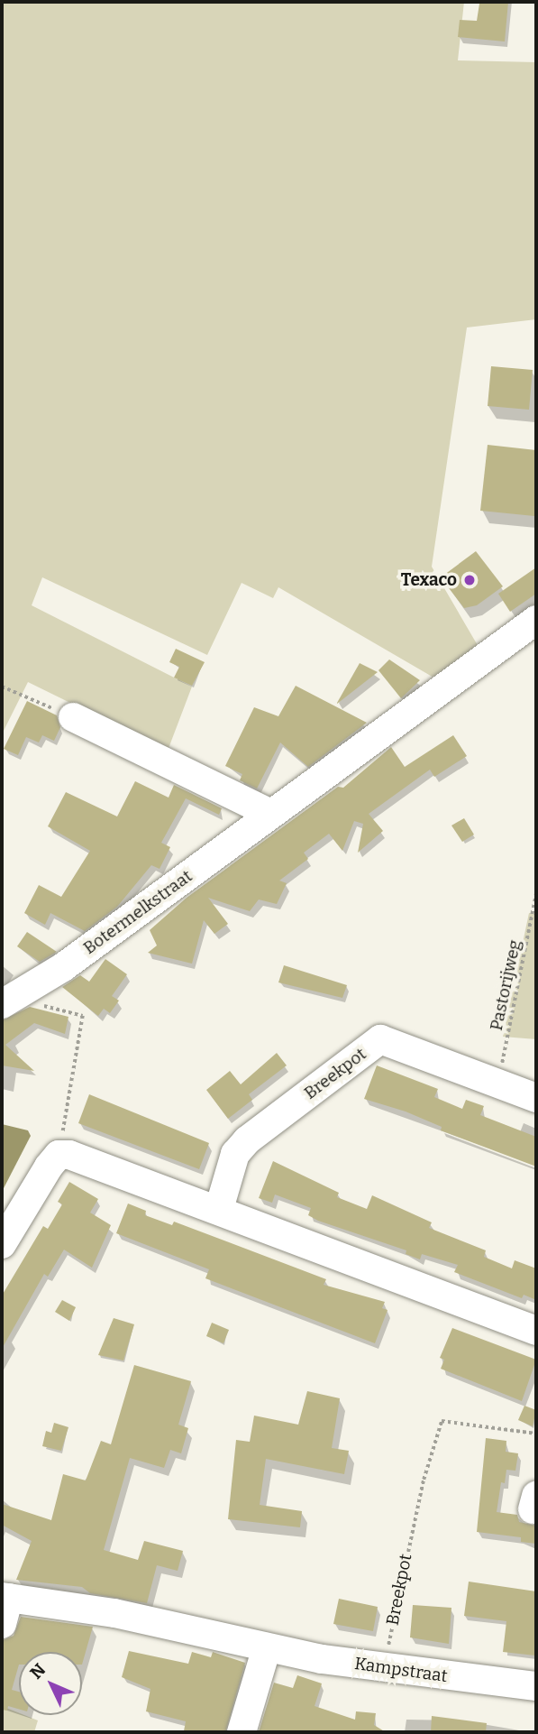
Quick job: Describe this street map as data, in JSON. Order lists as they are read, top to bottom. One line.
{"streets":{"street":["Botermelkstraat","Breekpot","Kampstraat"],"path":["Pastorijweg"]},"crossings":[["Pastorijweg","Breekpot"],["Breekpot","Kampstraat"]],"places":["Texaco"],"north":"top left"}
